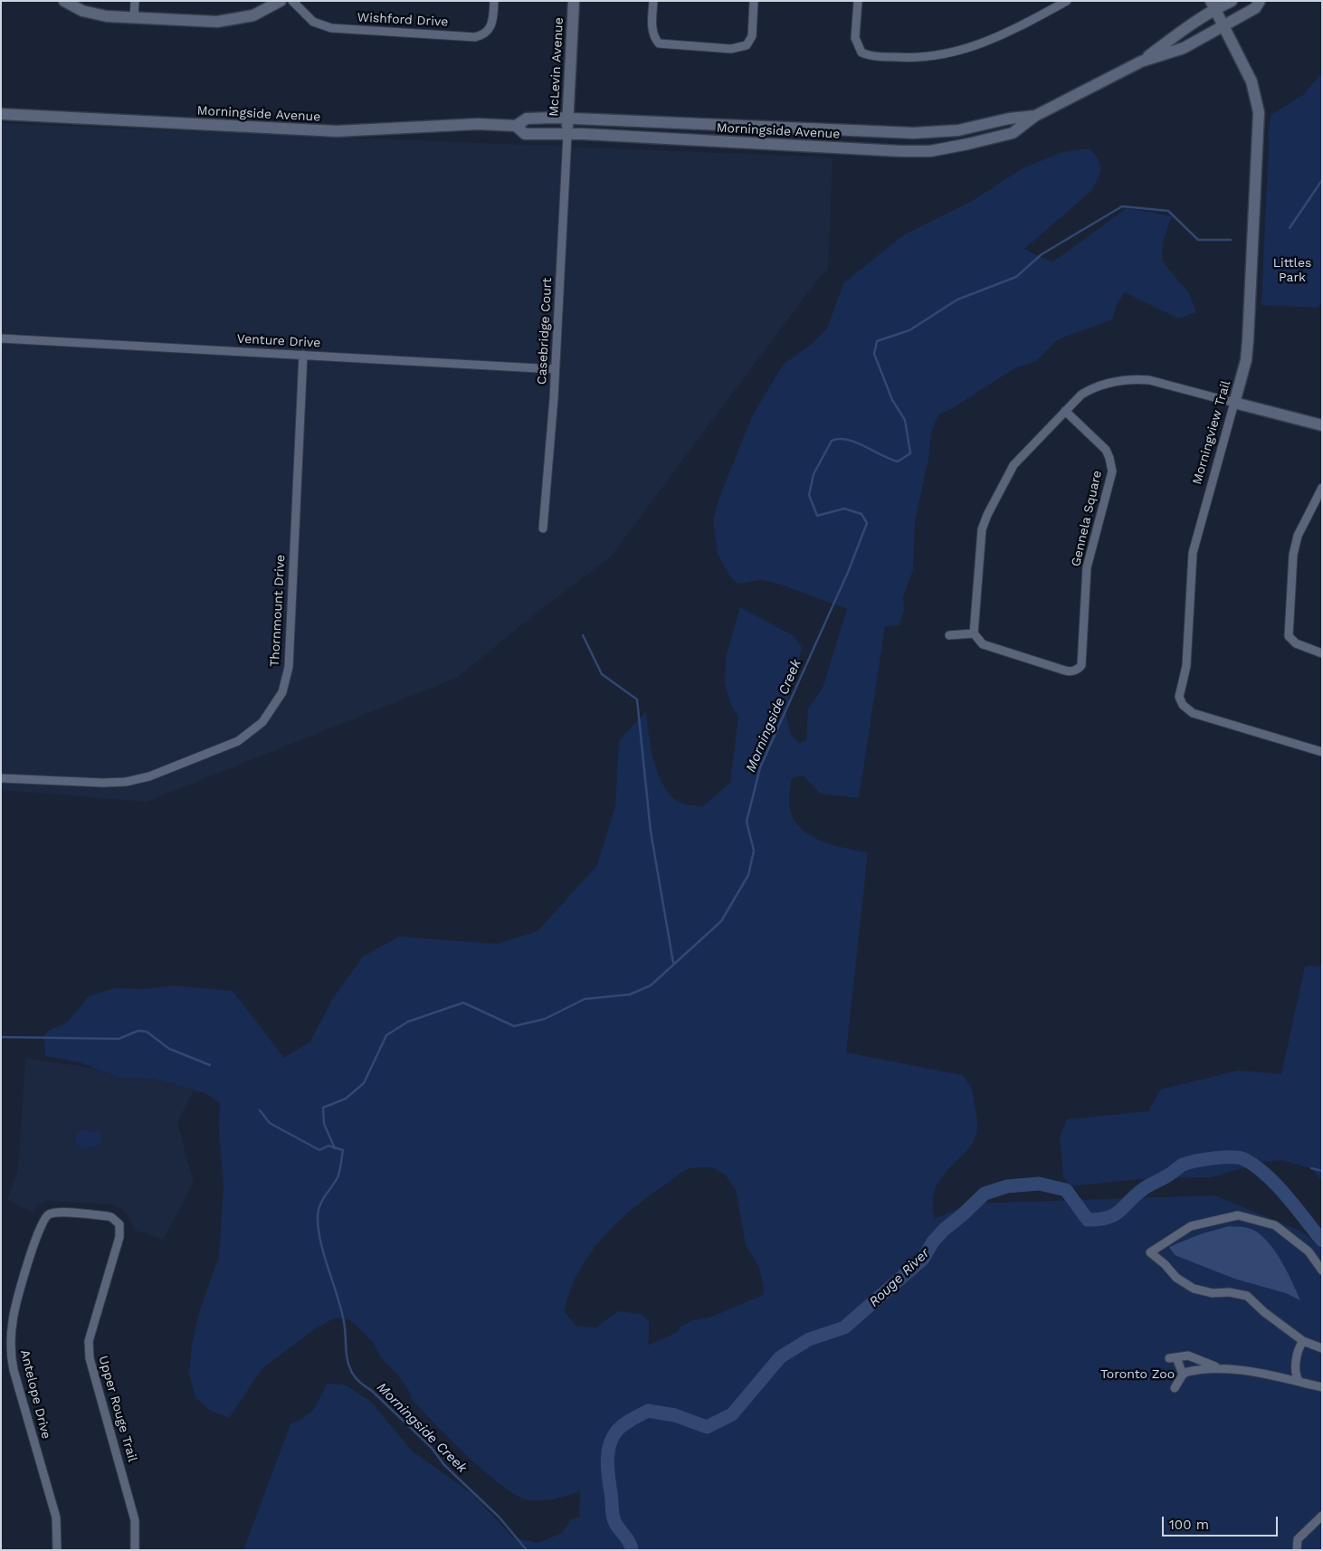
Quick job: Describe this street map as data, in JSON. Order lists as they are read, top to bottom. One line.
{"streets":{"main road":["McLevin Avenue","Morningside Avenue","Morningview Trail"],"street":["Wishford Drive","Casebridge Court","Venture Drive","Gennela Square","Thornmount Drive","Antelope Drive","Upper Rouge Trail"]},"crossings":[["McLevin Avenue","Morningside Avenue"],["McLevin Avenue","Casebridge Court"],["Morningside Avenue","Casebridge Court"],["Morningside Avenue","Morningview Trail"],["Casebridge Court","Venture Drive"],["Venture Drive","Thornmount Drive"],["Antelope Drive","Upper Rouge Trail"]],"water":["Morningside Creek","Rouge River"],"parks":["Littles Park","Toronto Zoo"],"scale_bar":"100 m"}
